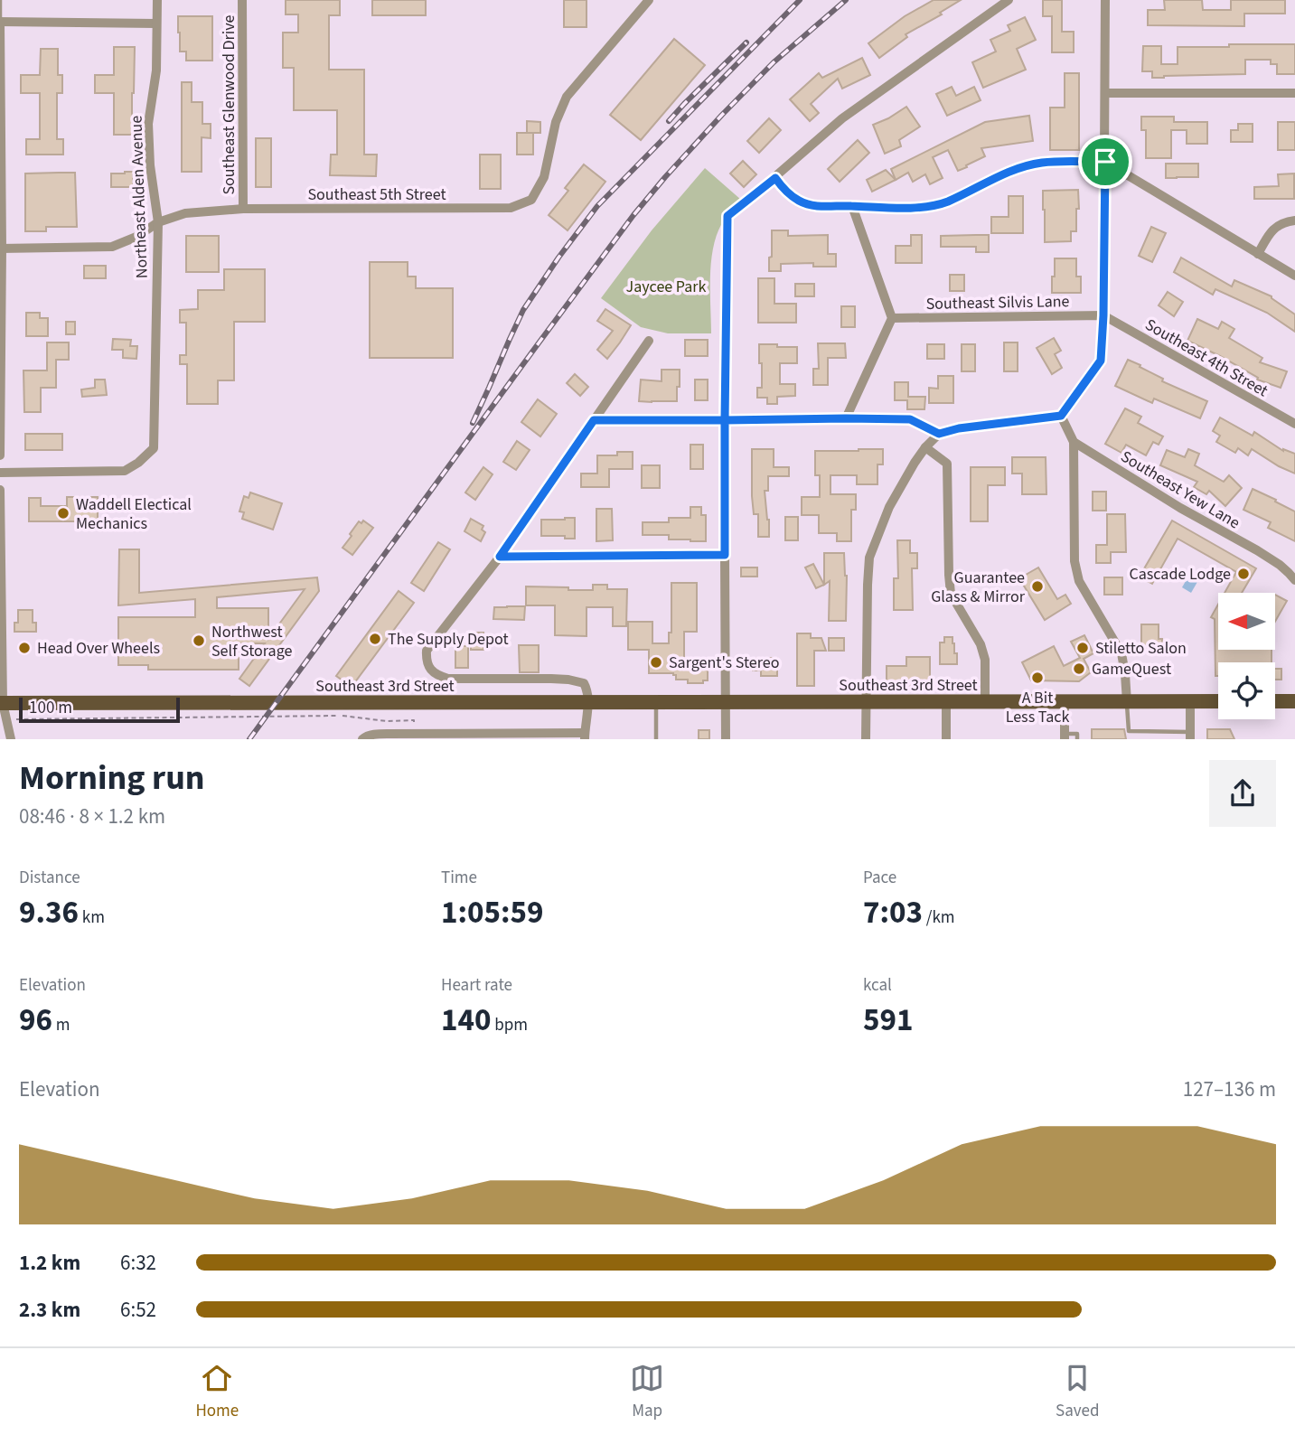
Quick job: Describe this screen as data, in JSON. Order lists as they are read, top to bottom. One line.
{"streets":{"main road":["Southeast 3rd Street"],"street":["Southeast Glenwood Drive","Southeast 5th Street","Northeast Alden Avenue","Southeast Silvis Lane","Southeast 4th Street","Southeast Yew Lane"]},"crossings":[["Southeast Glenwood Drive","Southeast 5th Street"],["Southeast 5th Street","Northeast Alden Avenue"],["Southeast Silvis Lane","Southeast 4th Street"]],"parks":["Jaycee Park"],"places":["Waddell Electical Mechanics","Cascade Lodge","Guarantee Glass & Mirror","The Supply Depot","Northwest Self Storage","Head Over Wheels","Stiletto Salon","Sargent's Stereo","GameQuest","A Bit Less Tack"],"scale_bar":"100 m","north":"left","page":{"scale":"100 m","heading":["Morning run","08:46 · 8 × 1.2 km"],"stats":[["Distance","9.36 km"],["Time","1:05:59"],["Pace","7:03 /km"],["Elevation","96 m"],["Heart rate","140 bpm"],["kcal","591"]],"chart":["Elevation","127–136 m"],"list":[{"name":"1.2 km","note":"6:32"},{"name":"2.3 km","note":"6:52"}],"tabs":["Home","Map","Saved"]}}
